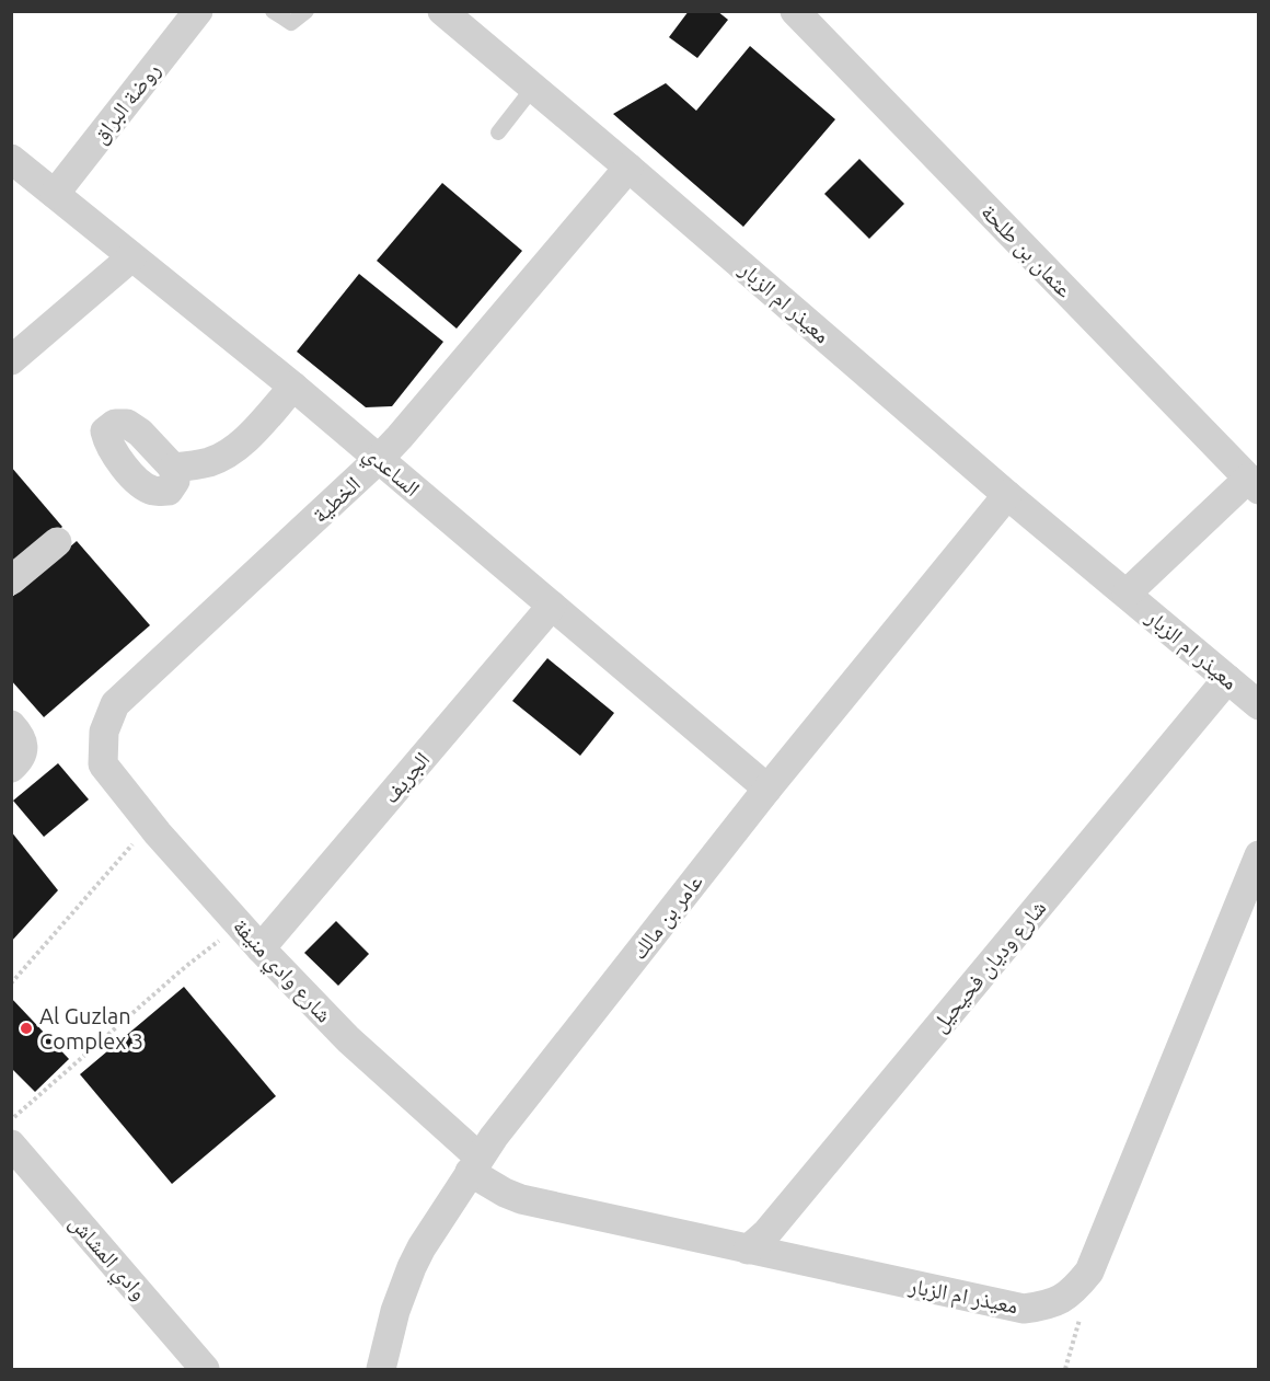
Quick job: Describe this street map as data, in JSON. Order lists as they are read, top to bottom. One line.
{"streets":{"street":["روضة البراق","عثمان بن طلحة","معيذر ام الزبار","الساعدي","الخطية","الجريف","عامر بن مالك","شارع وديان فحيحيل","شارع وادي منيفة","وادي المشاش"]},"crossings":[["روضة البراق","الساعدي"],["عثمان بن طلحة","معيذر ام الزبار"],["معيذر ام الزبار","الخطية"],["معيذر ام الزبار","عامر بن مالك"],["معيذر ام الزبار","شارع وديان فحيحيل"],["معيذر ام الزبار","شارع وادي منيفة"],["الساعدي","الخطية"],["الساعدي","الجريف"],["الساعدي","عامر بن مالك"],["الخطية","شارع وادي منيفة"],["الجريف","شارع وادي منيفة"],["عامر بن مالك","شارع وادي منيفة"]],"places":["Al Guzlan Complex 3"]}
